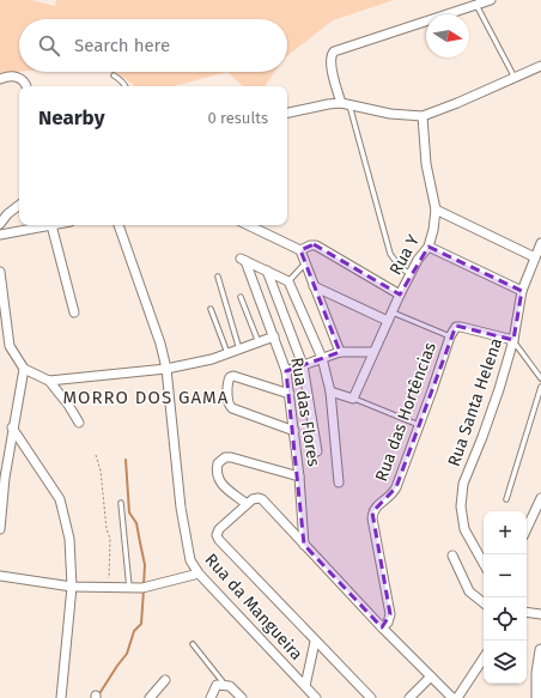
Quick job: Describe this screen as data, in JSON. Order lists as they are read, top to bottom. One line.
{"streets":{"street":["Rua Y","Rua Santa Helena","Rua das Flores","Rua das Hortências","Rua da Mangueira"]},"districts":["MORRO DOS GAMA"],"north":"right","page":{"search":"Search here","heading":["Nearby","0 results"],"map_buttons":["+","−"]}}
